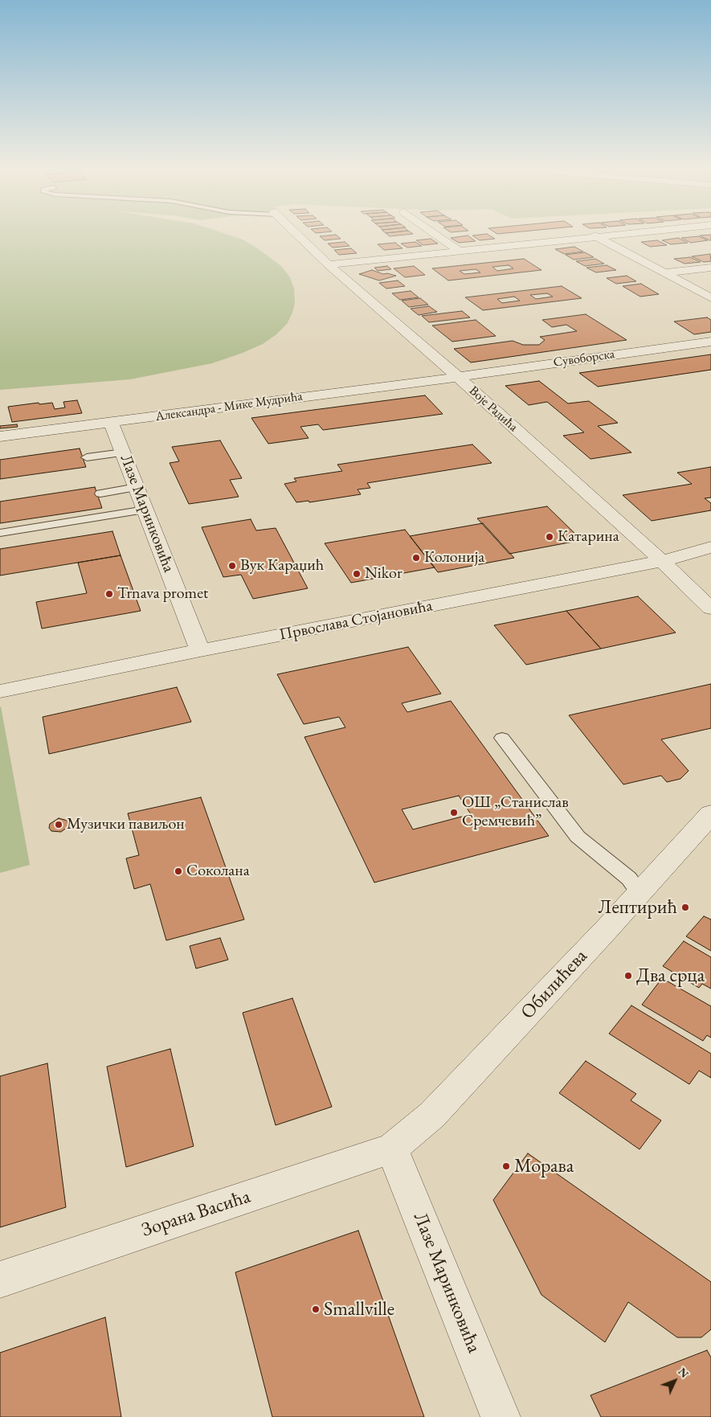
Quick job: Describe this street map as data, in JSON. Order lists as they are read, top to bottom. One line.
{"streets":{"street":["Сувоборска","Александра - Мике Мудрића","Воје Радића","Лазе Маринковића","Првослава Стојановића","Обилићева","Зорана Васића"]},"crossings":[["Сувоборска","Александра - Мике Мудрића"],["Сувоборска","Воје Радића"],["Александра - Мике Мудрића","Воје Радића"],["Александра - Мике Мудрића","Лазе Маринковића"],["Воје Радића","Првослава Стојановића"],["Лазе Маринковића","Првослава Стојановића"],["Лазе Маринковића","Обилићева"],["Лазе Маринковића","Зорана Васића"],["Обилићева","Зорана Васића"]],"places":["Катарина","Колонија","Вук Караџић","Nikor","Trnava promet","ОШ „Станислав Сремчевић”","Музички павиљон","Соколана","Лептирић","Два срца","Морава","Smallville"],"north":"top right"}
